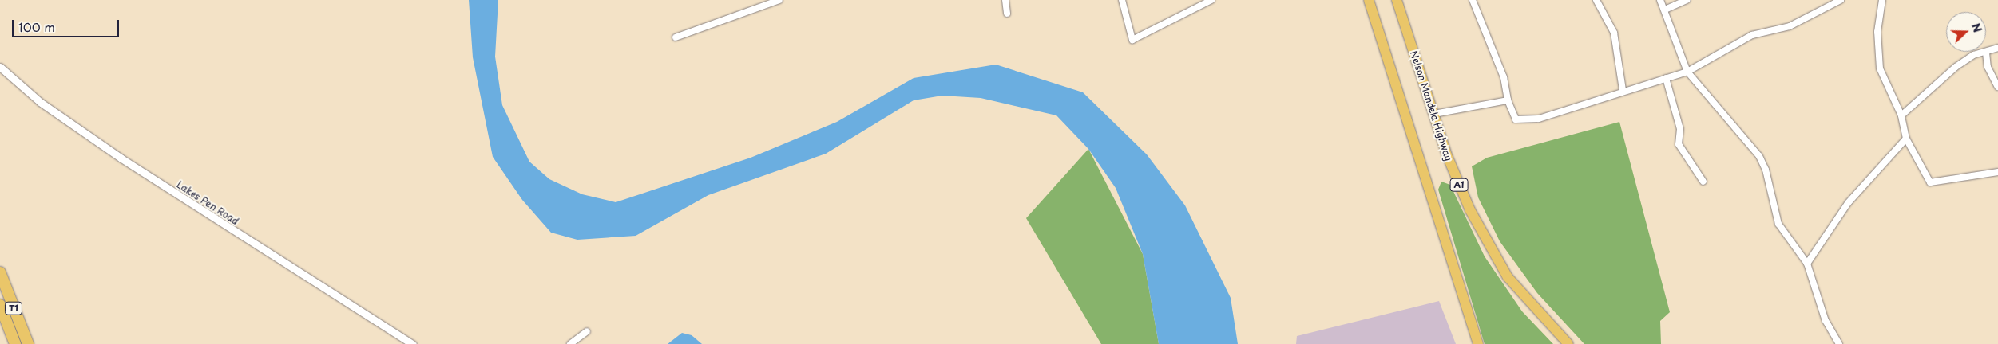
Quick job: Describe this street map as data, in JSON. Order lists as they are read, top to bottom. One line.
{"streets":{"highway":["Nelson Mandela Highway","A1","T1"],"street":["Lakes Pen Road"]},"scale_bar":"100 m","north":"right"}
